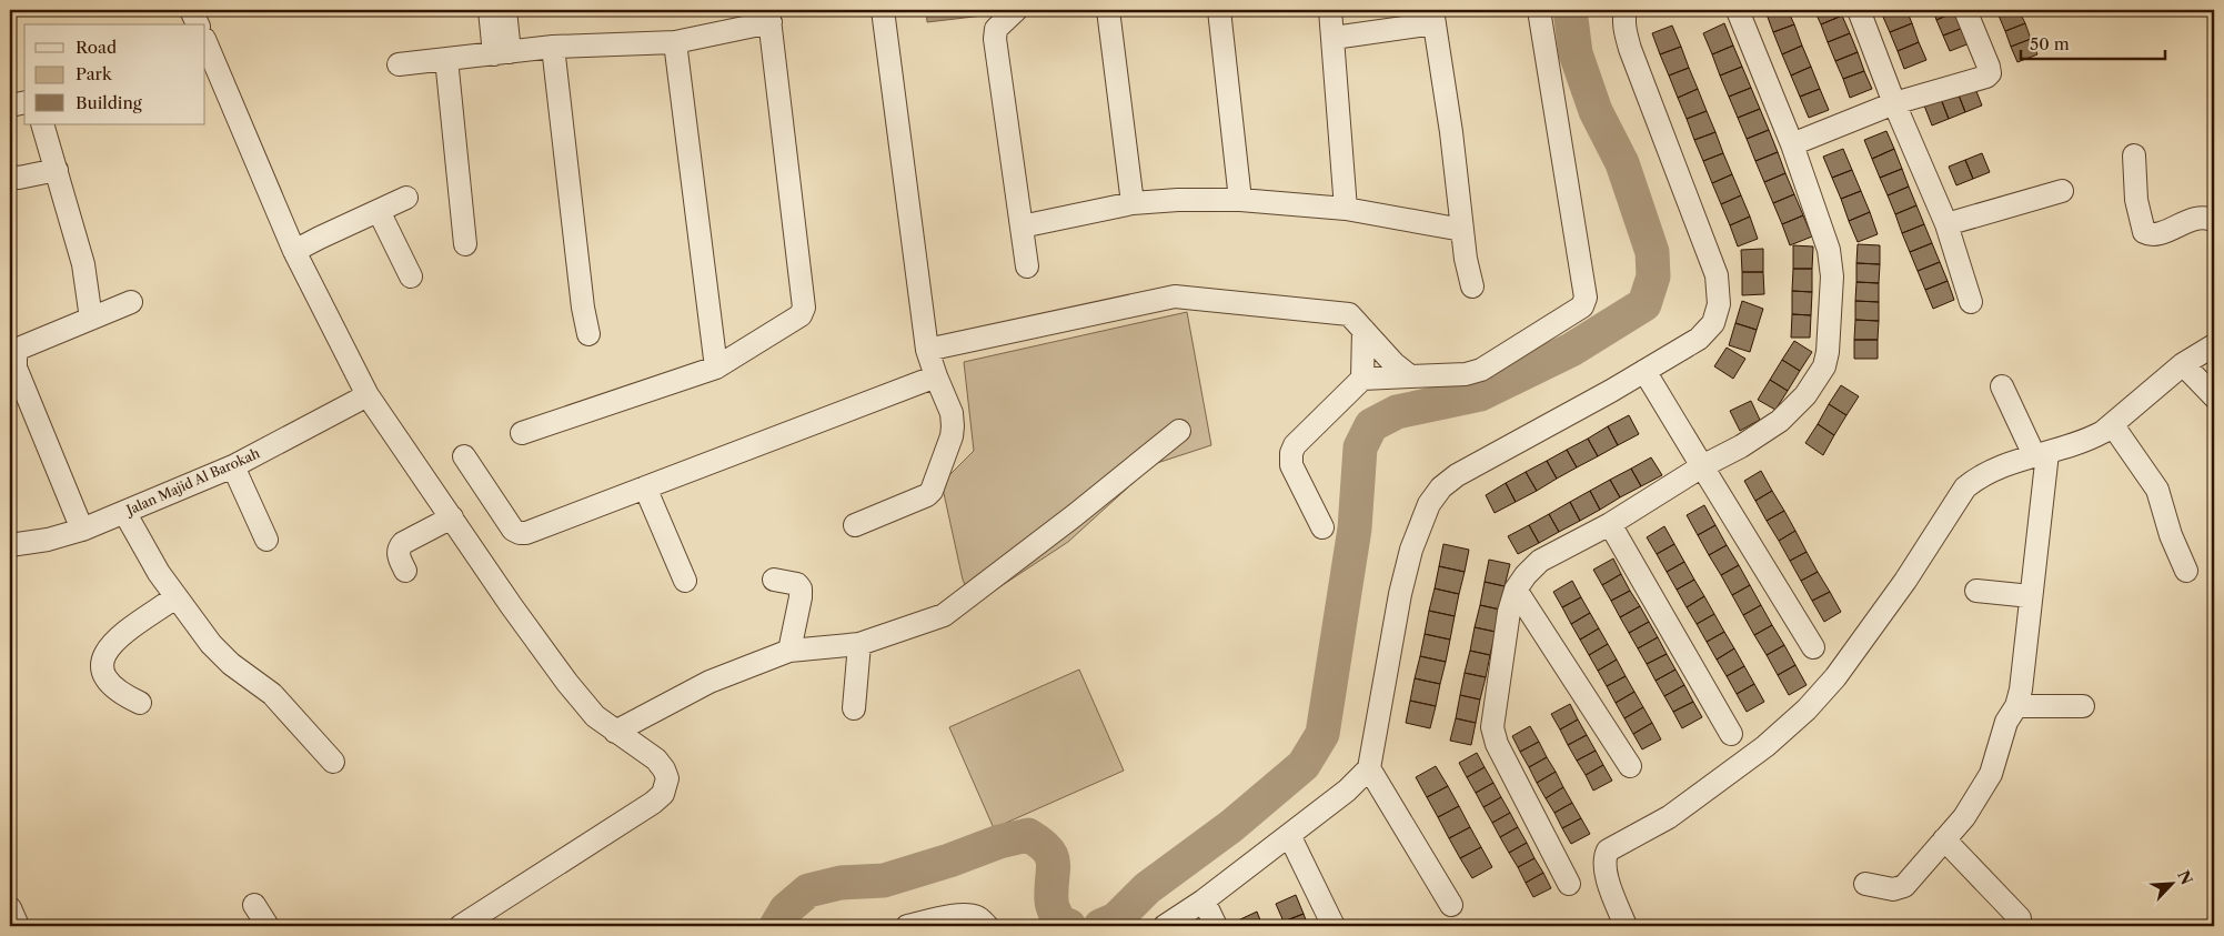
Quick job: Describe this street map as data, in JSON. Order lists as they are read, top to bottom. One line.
{"streets":{"street":["Jalan Majid Al Barokah"]},"legend":["Road","Park","Building"],"scale_bar":"50 m","north":"top right"}
